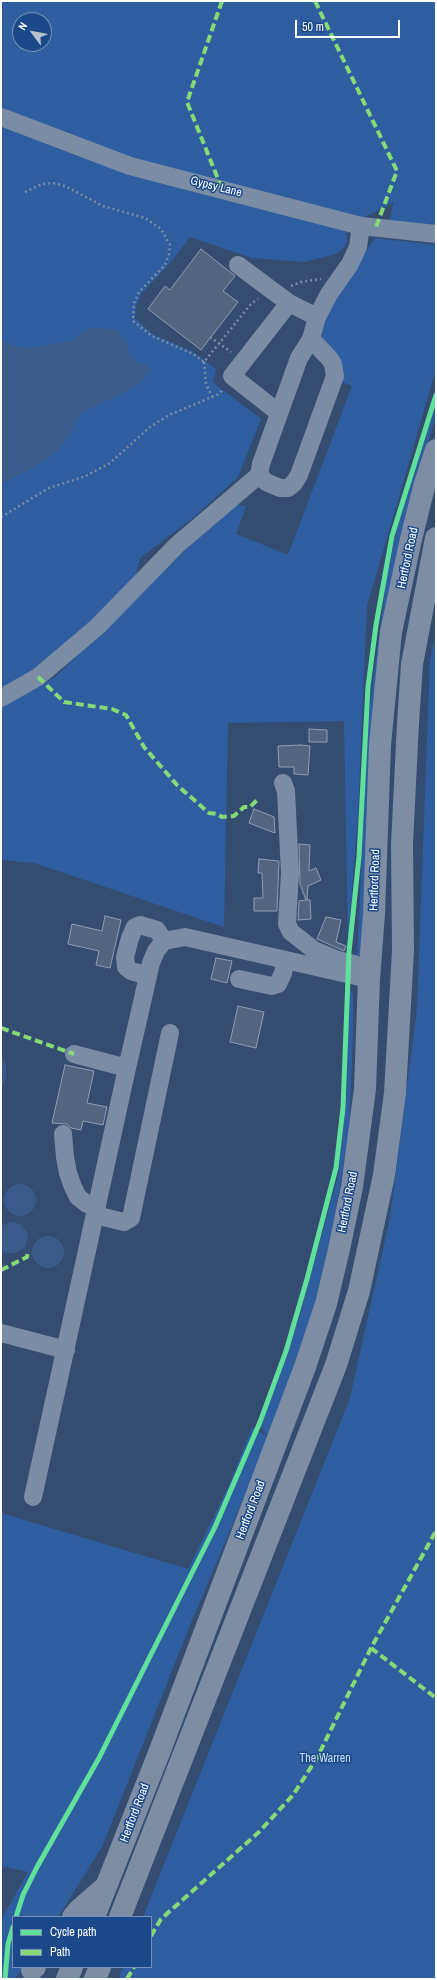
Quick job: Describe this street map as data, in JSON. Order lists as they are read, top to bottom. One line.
{"streets":{"highway":["Hertford Road"],"street":["Gypsy Lane"]},"parks":["The Warren"],"legend":["Cycle path","Path"],"scale_bar":"50 m","north":"top left"}
